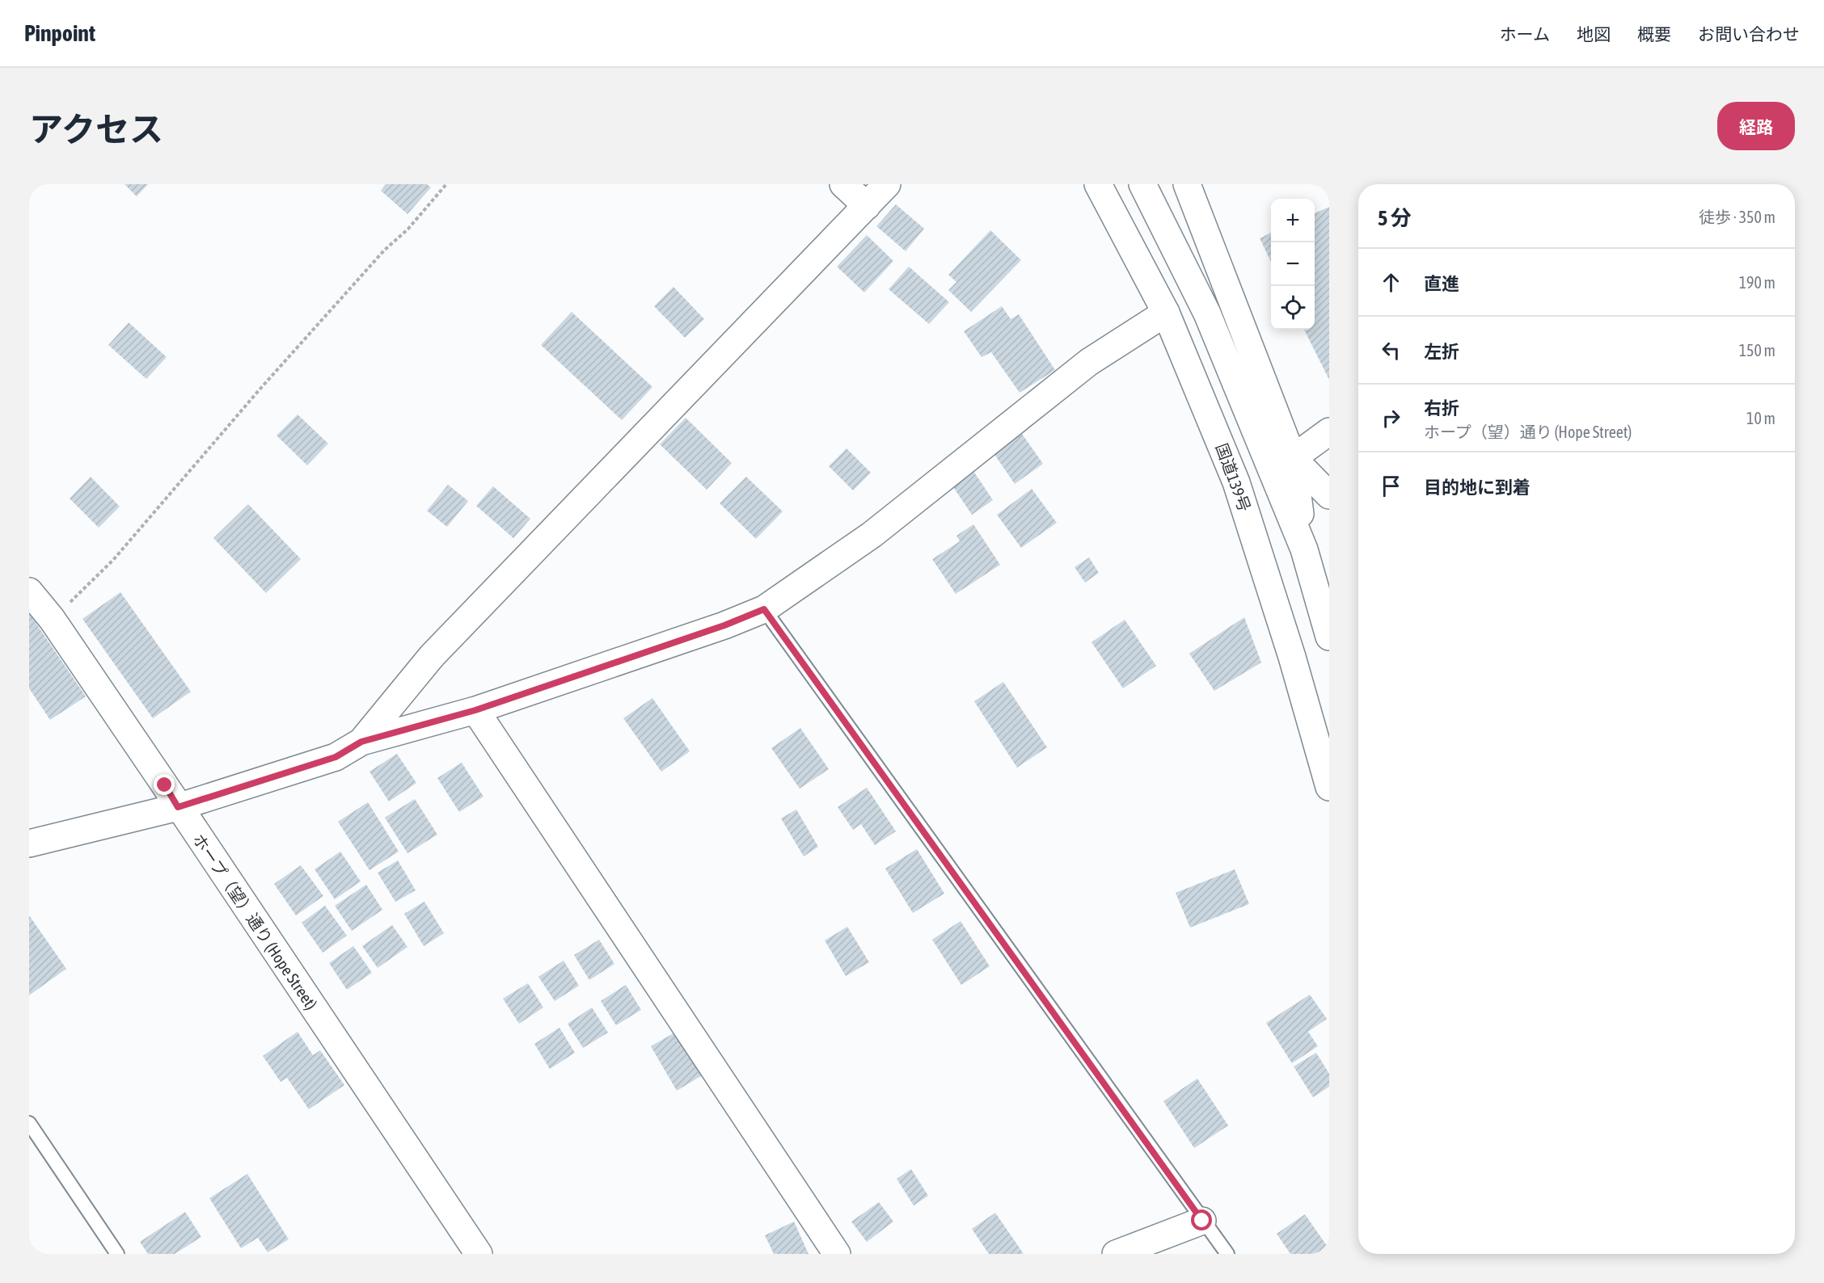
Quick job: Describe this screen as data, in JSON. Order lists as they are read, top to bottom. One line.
{"streets":{"main road":["国道139号","ホープ（望）通り (Hope Street)"]},"page":{"header":"Pinpoint","nav":["ホーム","地図","概要","お問い合わせ"],"title":"アクセス","buttons":"経路","heading":["5 分","徒歩 · 350 m"],"map_buttons":["+","−"],"list":[["直進","190 m"],["左折","150 m"],["右折","ホープ（望）通り (Hope Street)","10 m"],"目的地に到着"]}}
